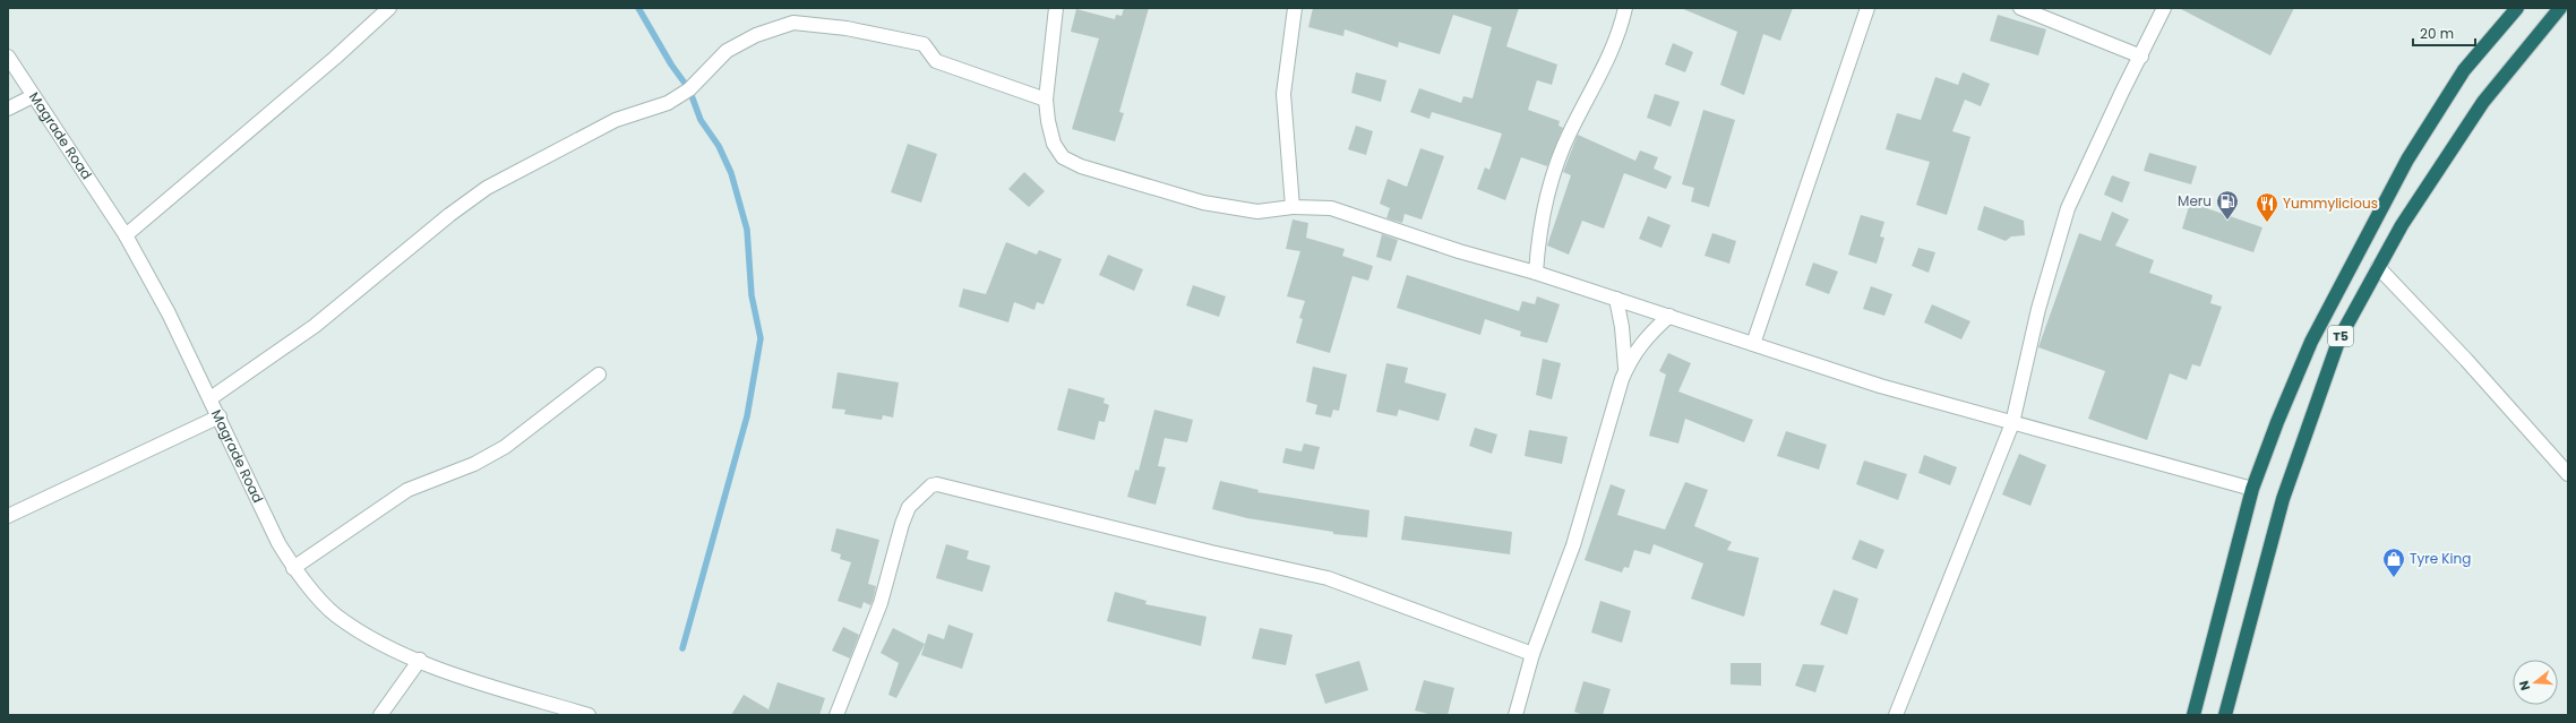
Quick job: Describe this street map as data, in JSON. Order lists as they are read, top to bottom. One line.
{"streets":{"highway":["T5"],"street":["Magrade Road"]},"places":{"fuel station":["Meru"],"restaurant":["Yummylicious"],"shop":["Tyre King"]},"scale_bar":"20 m","north":"left"}
